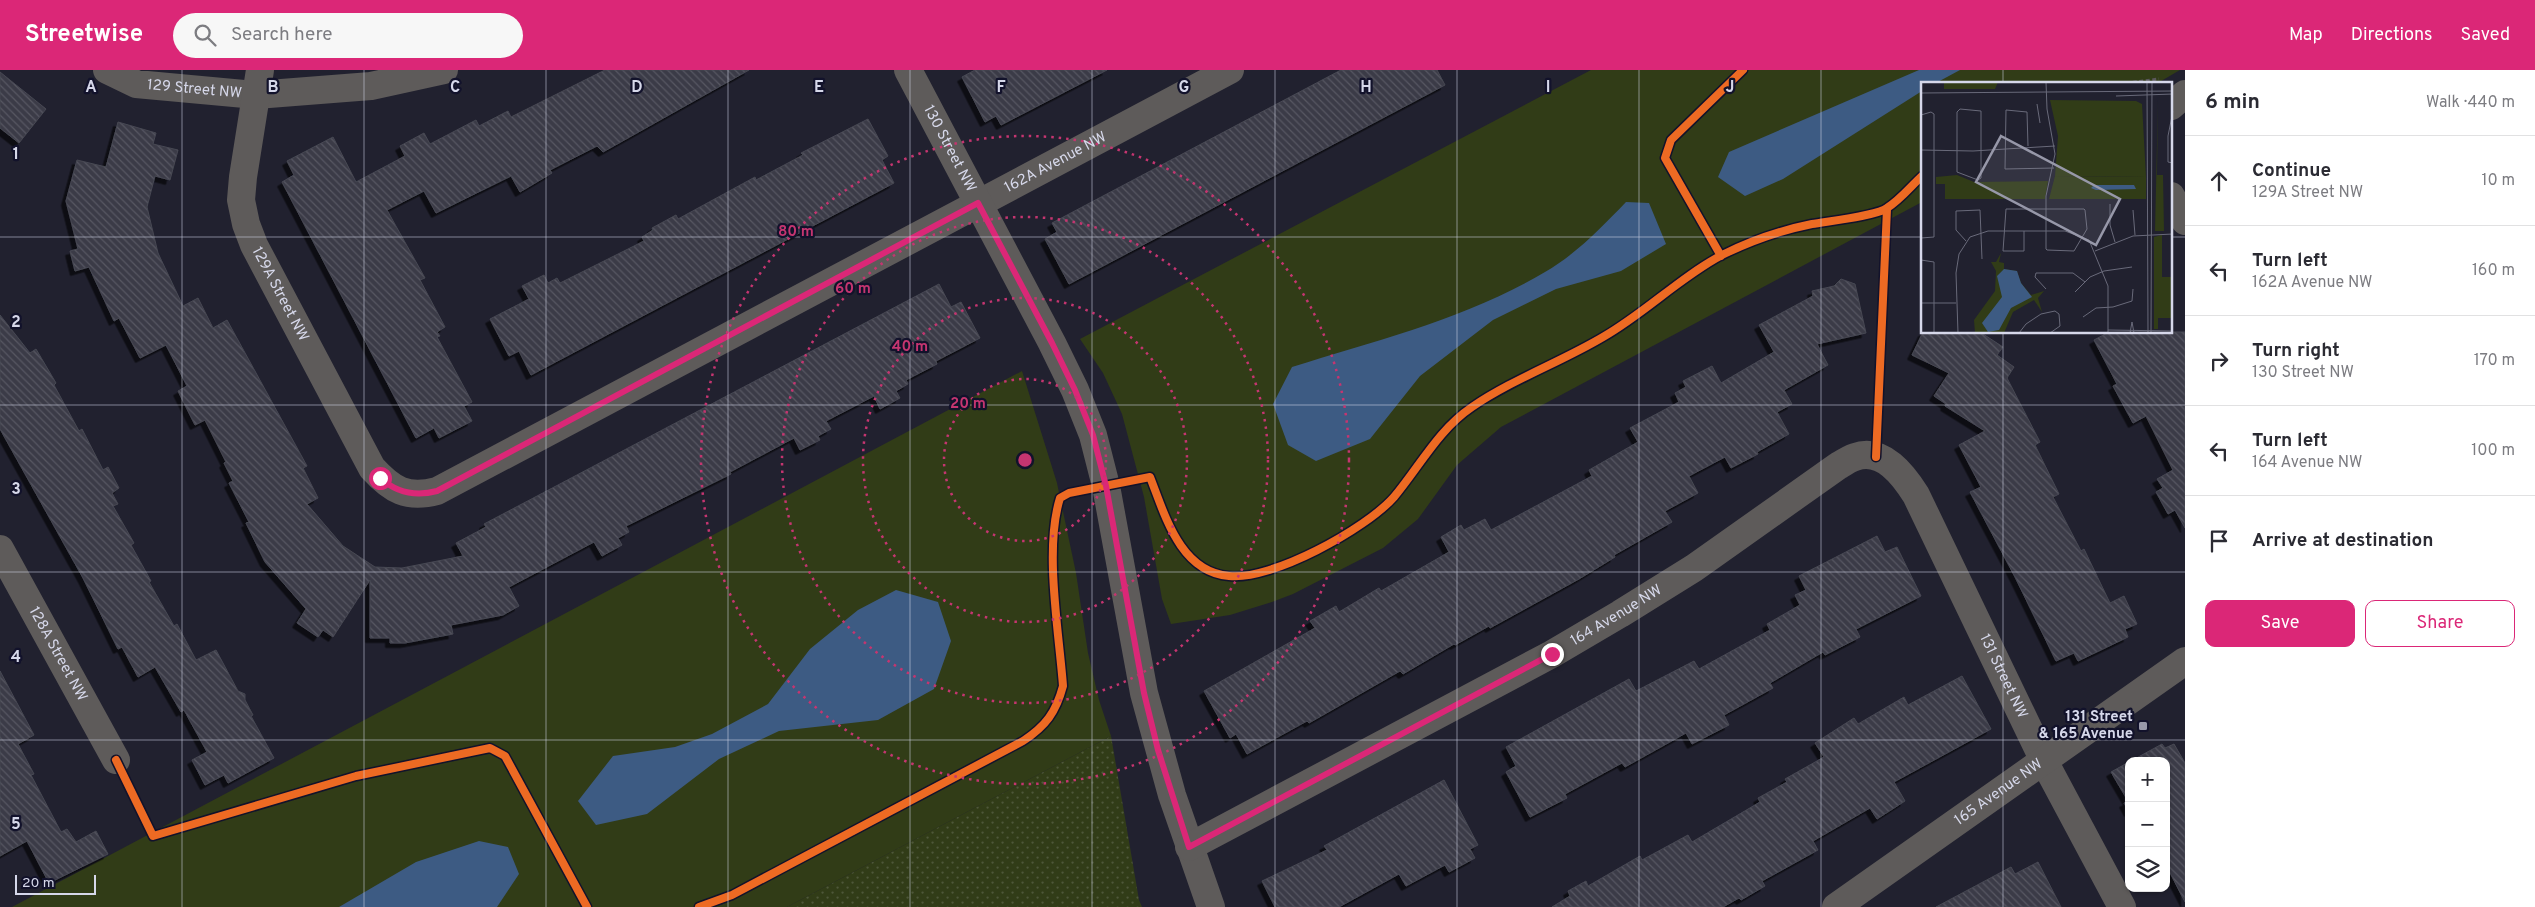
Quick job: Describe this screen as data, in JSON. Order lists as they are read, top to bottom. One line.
{"streets":{"street":["129 Street NW","130 Street NW","162A Avenue NW","129A Street NW","164 Avenue NW","128A Street NW","131 Street NW","165 Avenue NW"]},"crossings":[["129 Street NW","129A Street NW"],["130 Street NW","162A Avenue NW"],["130 Street NW","164 Avenue NW"],["162A Avenue NW","129A Street NW"],["164 Avenue NW","131 Street NW"],["131 Street NW","165 Avenue NW"]],"places":{"transit":["131 Street & 165 Avenue"]},"scale_bar":"20 m","page":{"header":"Streetwise","search":"Search here","nav":["Map","Directions","Saved"],"heading":["6 min","Walk · 440 m"],"list":[["Continue","129A Street NW","10 m"],["Turn left","162A Avenue NW","160 m"],["Turn right","130 Street NW","170 m"],["Turn left","164 Avenue NW","100 m"],"Arrive at destination"],"buttons":["Save","Share"],"map_buttons":["+","−"],"scale":"20 m"},"grid":{"columns":["A","B","C","D","E","F","G","H","I","J"],"rows":["1","2","3","4","5"]},"rings":["80 m","60 m","40 m","20 m"]}
